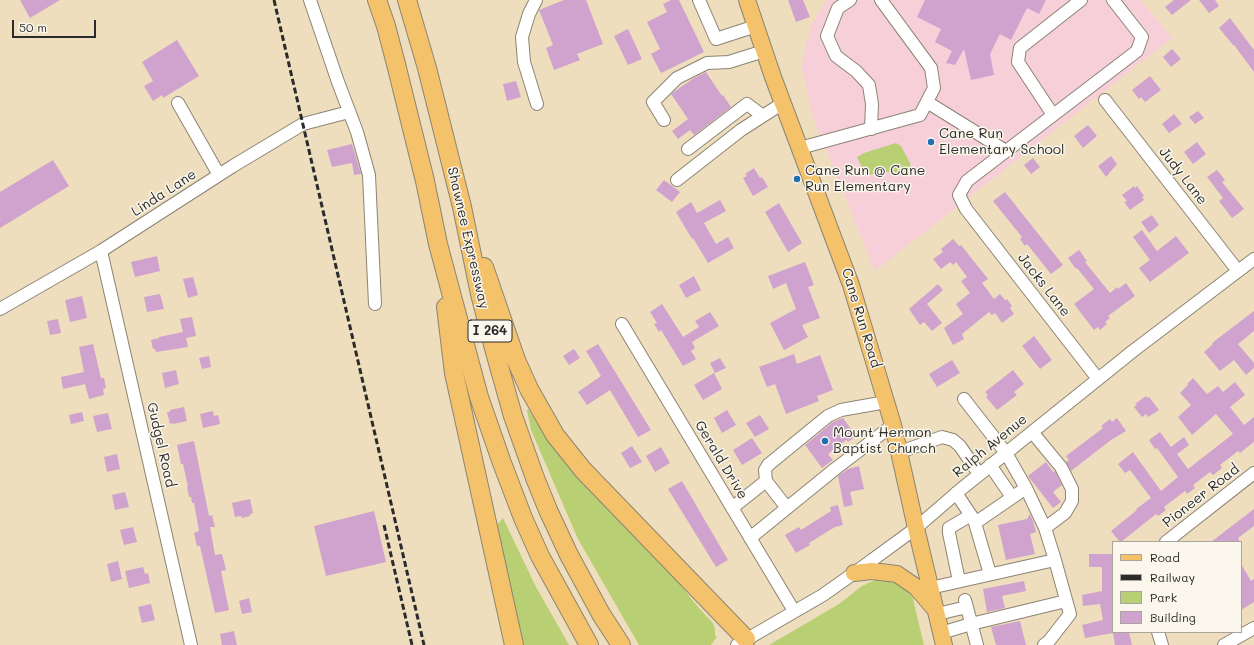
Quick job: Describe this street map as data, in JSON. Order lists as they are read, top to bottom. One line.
{"streets":{"highway":["Shawnee Expressway","I 264"],"main road":["Cane Run Road"],"street":["Judy Lane","Linda Lane","Jacks Lane","Gudgel Road","Ralph Avenue","Gerald Drive","Pioneer Road"]},"crossings":[["Judy Lane","Ralph Avenue"],["Linda Lane","Gudgel Road"],["Jacks Lane","Ralph Avenue"],["Cane Run Road","Ralph Avenue"],["Ralph Avenue","Gerald Drive"]],"places":["Cane Run Elementary School","Cane Run @ Cane Run Elementary","Mount Hermon Baptist Church"],"legend":["Road","Railway","Park","Building"],"scale_bar":"50 m"}
